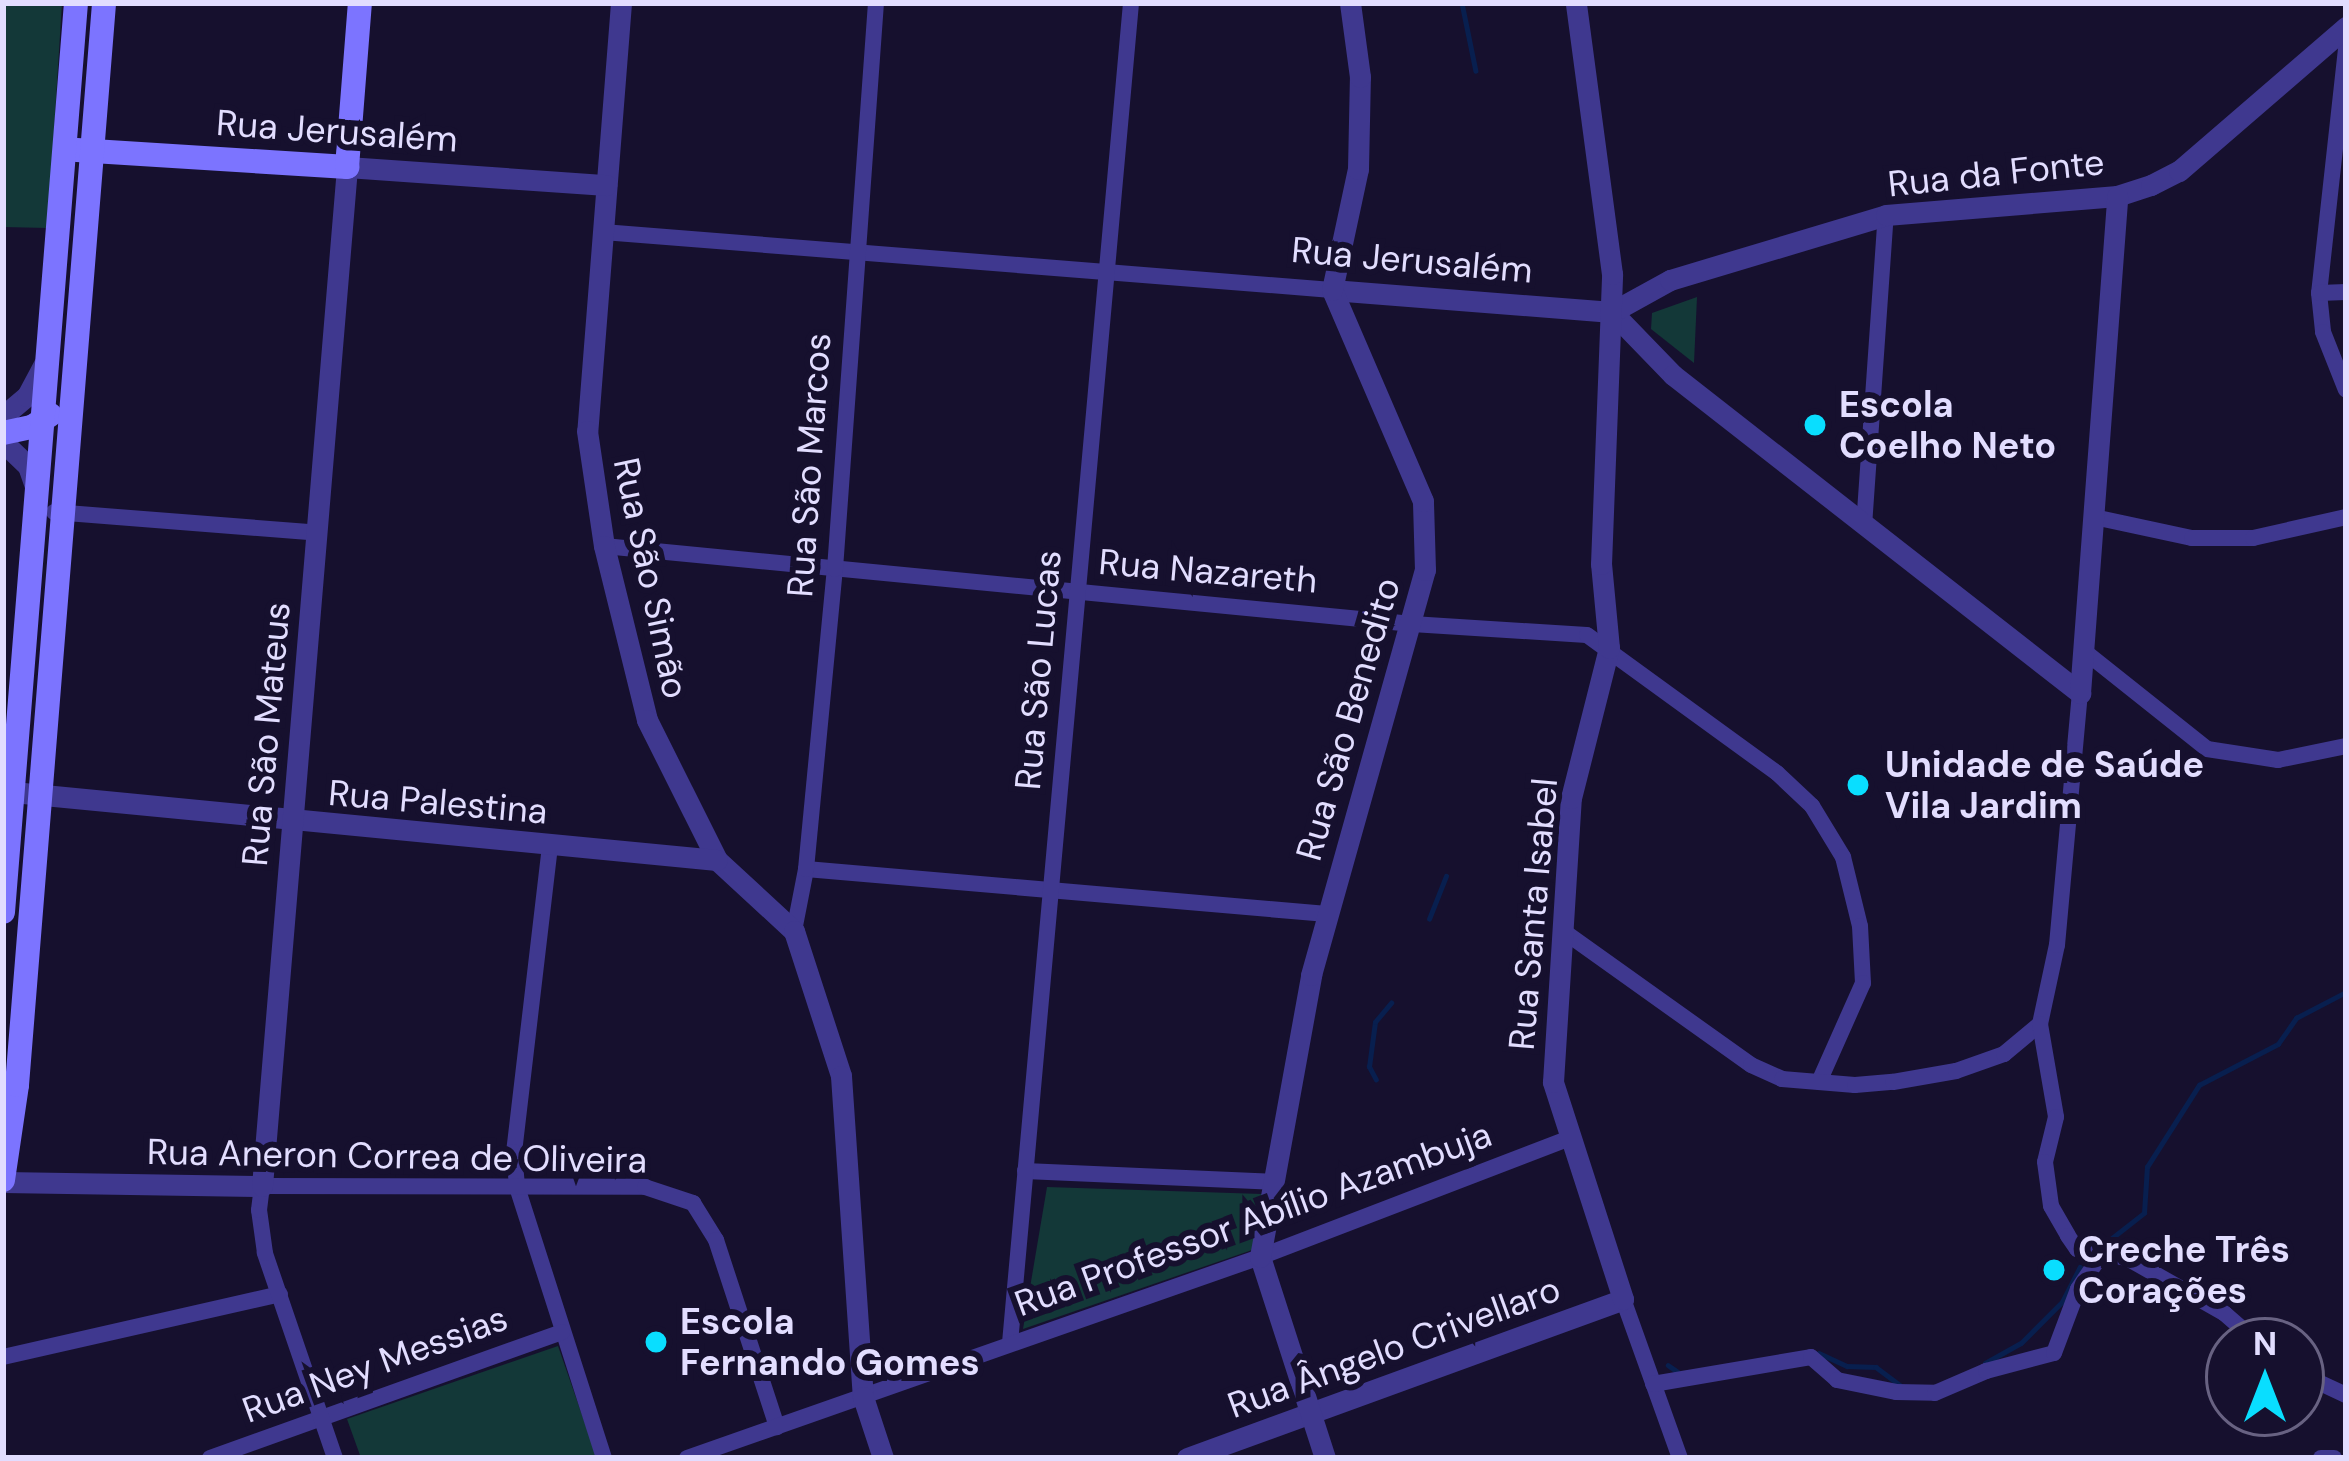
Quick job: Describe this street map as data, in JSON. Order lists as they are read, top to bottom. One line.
{"streets":{"main road":["Rua Jerusalém","Rua São Mateus"],"street":["Rua da Fonte","Rua São Marcos","Rua Nazareth","Rua São Simão","Rua São Lucas","Rua São Benedito","Rua Palestina","Rua Santa Isabel","Rua Aneron Correa de Oliveira","Rua Professor Abílio Azambuja","Rua Ângelo Crivellaro","Rua Ney Messias"]},"crossings":[["Rua Jerusalém","Rua da Fonte"],["Rua Jerusalém","Rua São Marcos"],["Rua Jerusalém","Rua São Simão"],["Rua Jerusalém","Rua São Lucas"],["Rua Jerusalém","Rua São Benedito"],["Rua Jerusalém","Rua São Mateus"],["Rua Jerusalém","Rua Santa Isabel"],["Rua da Fonte","Rua Santa Isabel"],["Rua São Marcos","Rua Nazareth"],["Rua São Marcos","Rua São Simão"],["Rua Nazareth","Rua São Simão"],["Rua Nazareth","Rua São Lucas"],["Rua Nazareth","Rua São Benedito"],["Rua Nazareth","Rua Santa Isabel"],["Rua São Simão","Rua Palestina"],["Rua São Simão","Rua Professor Abílio Azambuja"],["Rua São Lucas","Rua Professor Abílio Azambuja"],["Rua São Benedito","Rua Professor Abílio Azambuja"],["Rua São Benedito","Rua Ângelo Crivellaro"],["Rua São Mateus","Rua Palestina"],["Rua São Mateus","Rua Aneron Correa de Oliveira"],["Rua São Mateus","Rua Ney Messias"],["Rua Santa Isabel","Rua Professor Abílio Azambuja"],["Rua Santa Isabel","Rua Ângelo Crivellaro"],["Rua Aneron Correa de Oliveira","Rua Professor Abílio Azambuja"]],"places":["Escola Coelho Neto","Unidade de Saúde Vila Jardim","Creche Três Corações","Escola Fernando Gomes"],"north":"top"}
